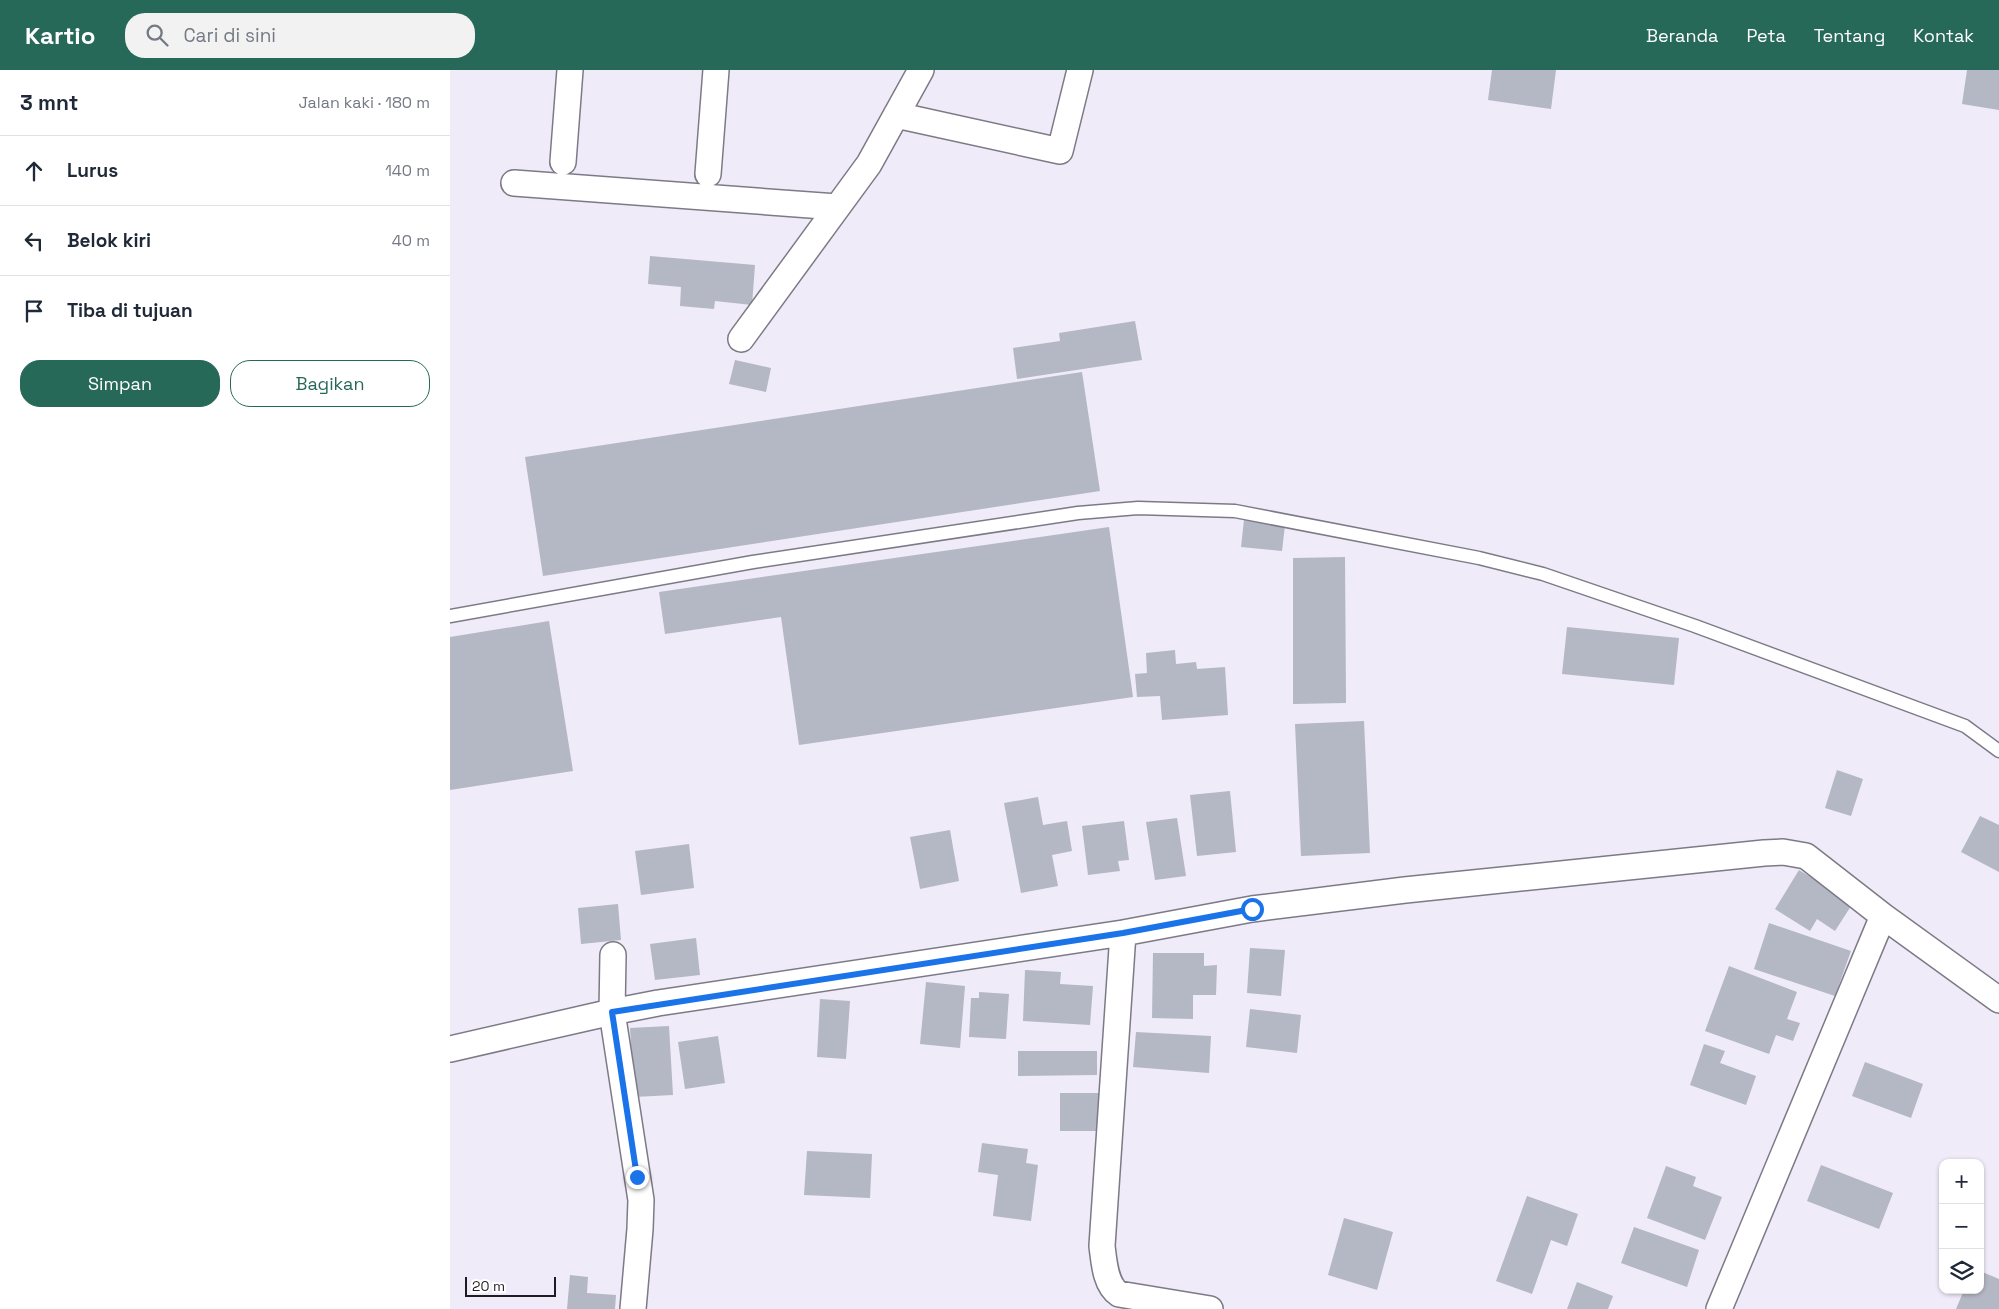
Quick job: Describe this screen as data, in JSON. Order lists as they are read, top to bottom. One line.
{"scale_bar":"20 m","page":{"header":"Kartio","search":"Cari di sini","nav":["Beranda","Peta","Tentang","Kontak"],"heading":["3 mnt","Jalan kaki · 180 m"],"list":[["Lurus","140 m"],["Belok kiri","40 m"],"Tiba di tujuan"],"buttons":["Simpan","Bagikan"],"map_buttons":["+","−"],"scale":"20 m"}}
